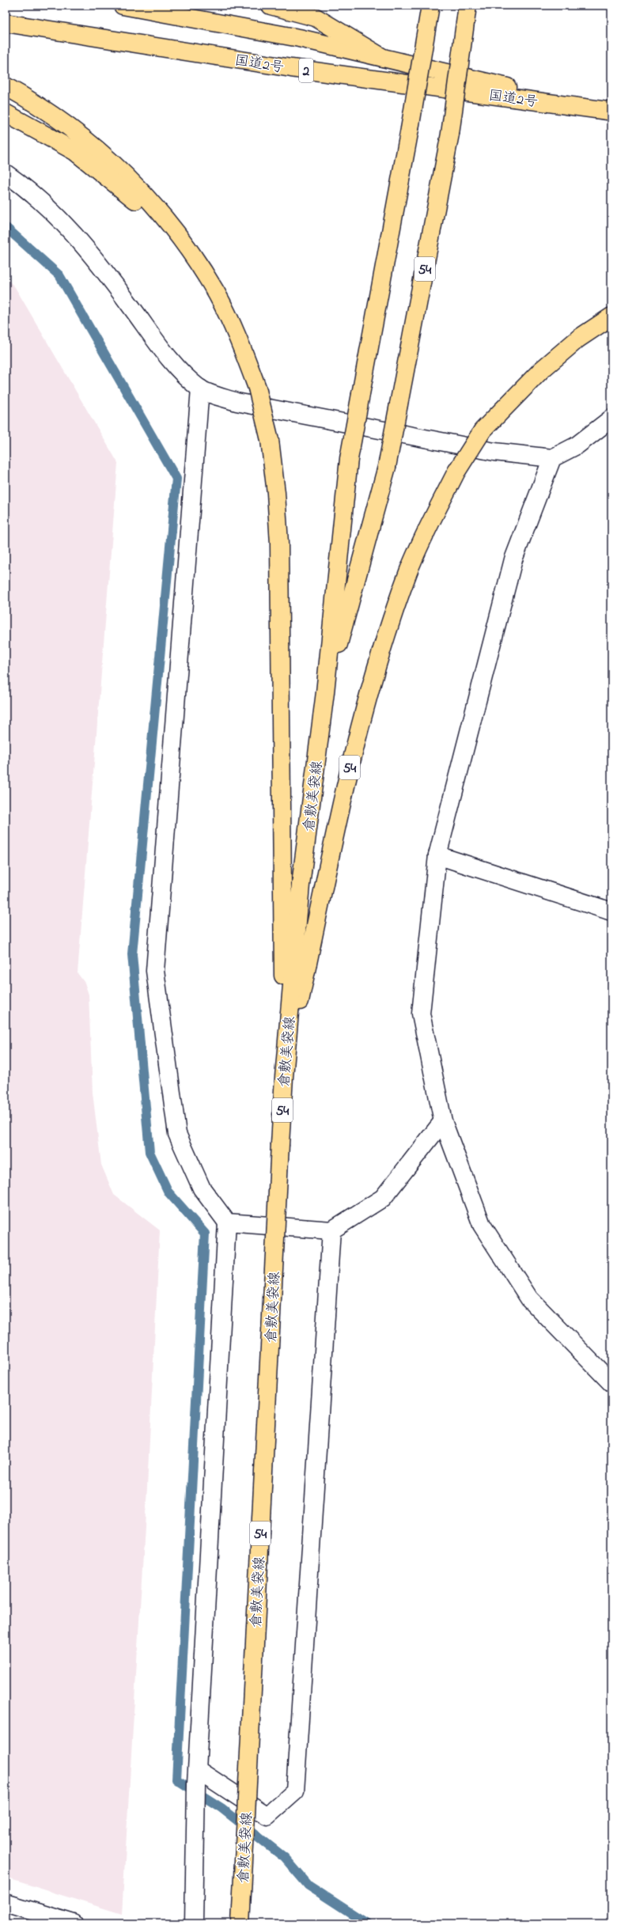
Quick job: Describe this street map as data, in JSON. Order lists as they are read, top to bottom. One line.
{"streets":{"highway":["国道2号","2","54","倉敷美袋線"]},"crossings":[["54","倉敷美袋線"]]}
